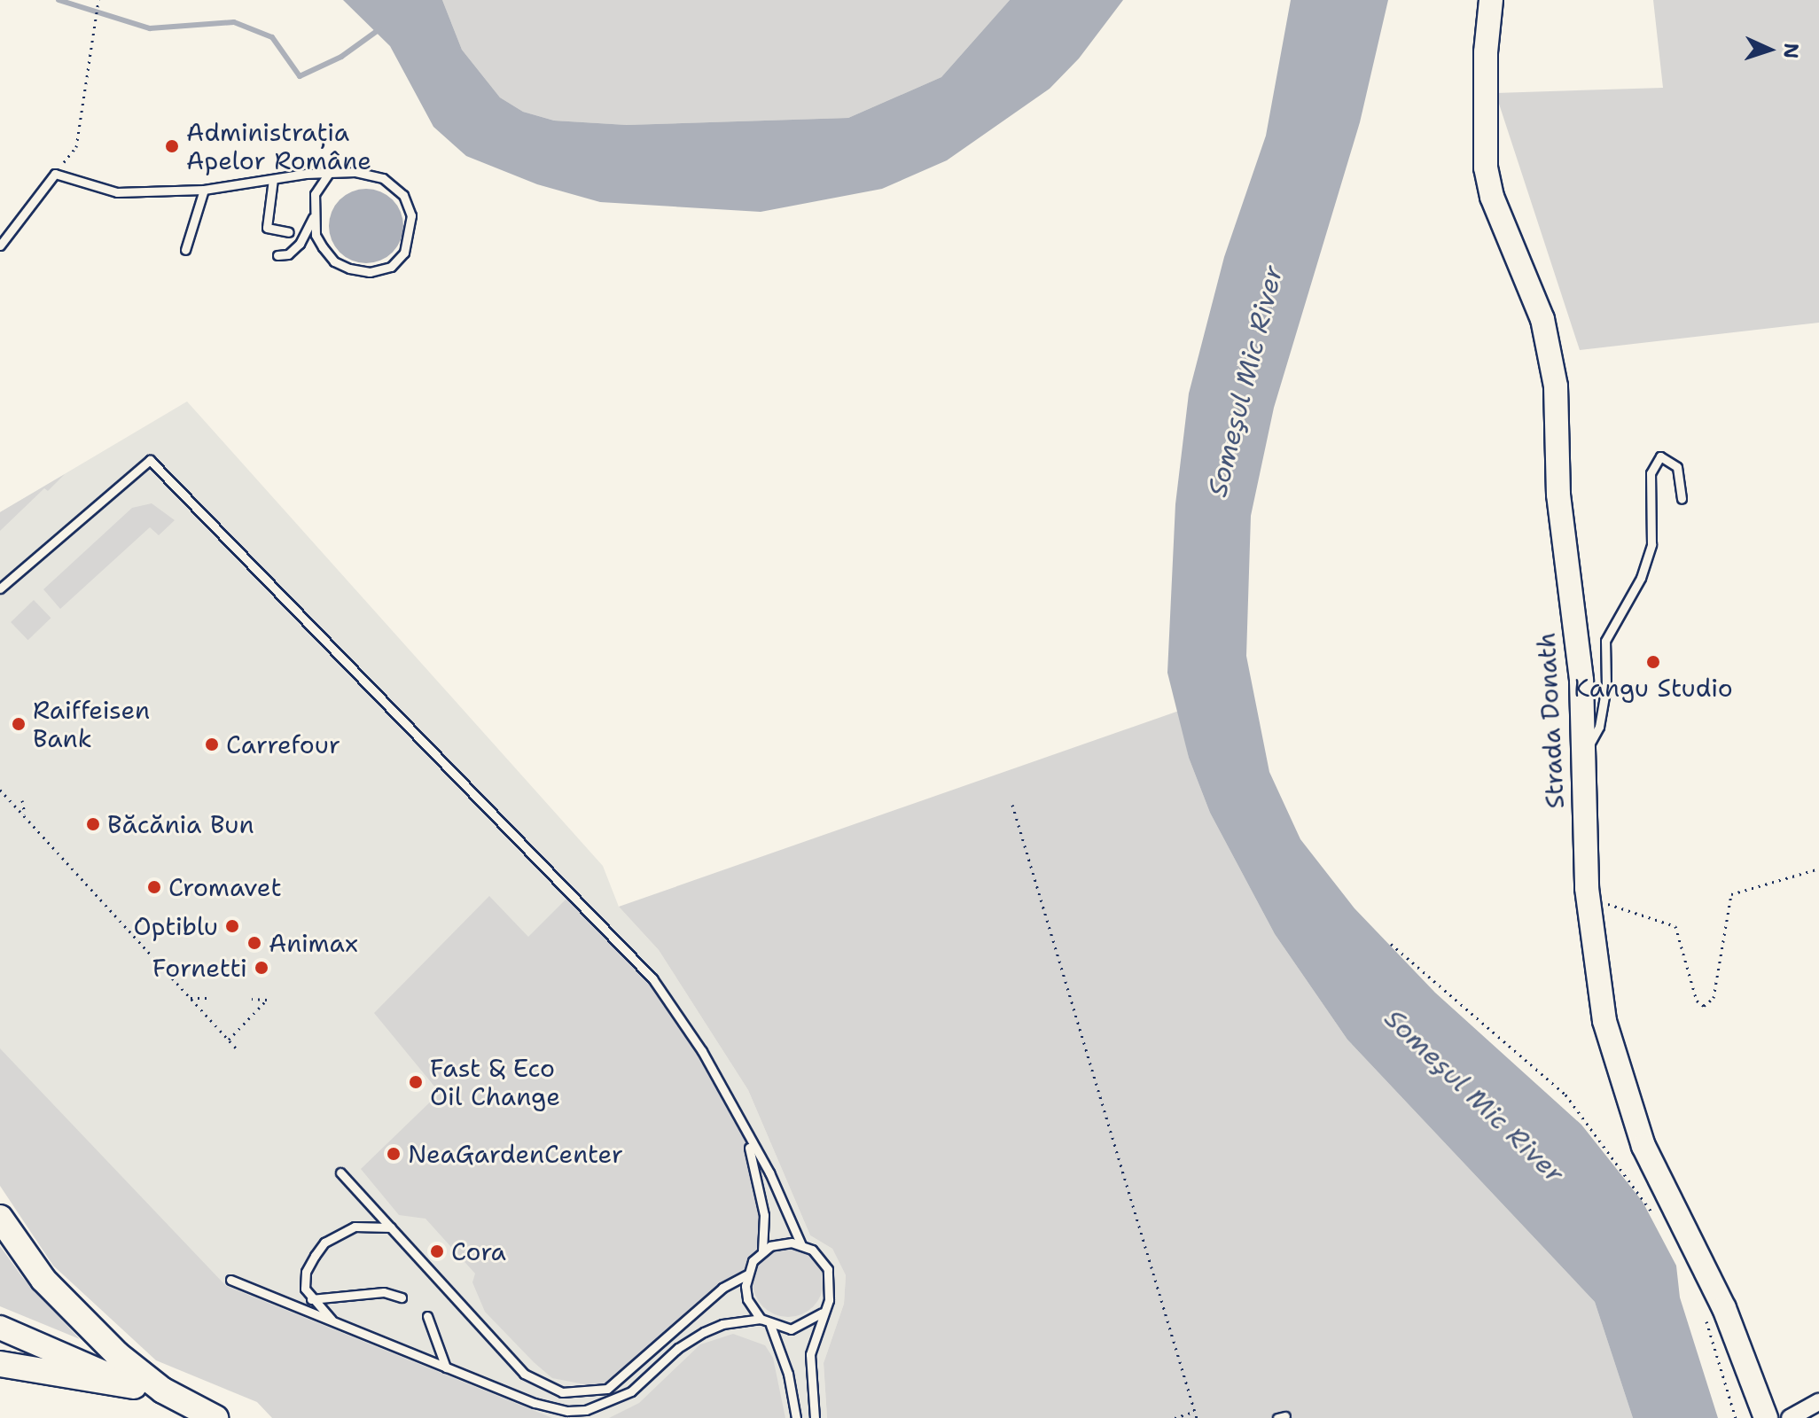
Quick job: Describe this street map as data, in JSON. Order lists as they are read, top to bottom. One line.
{"streets":{"street":["Strada Donath"]},"water":["Someşul Mic River"],"places":["Administrația Apelor Române","Kangu Studio","Raiffeisen Bank","Carrefour","Băcănia Bun","Cromavet","Optiblu","Animax","Fornetti","Fast & Eco Oil Change","NeaGardenCenter","Cora"],"north":"right"}
